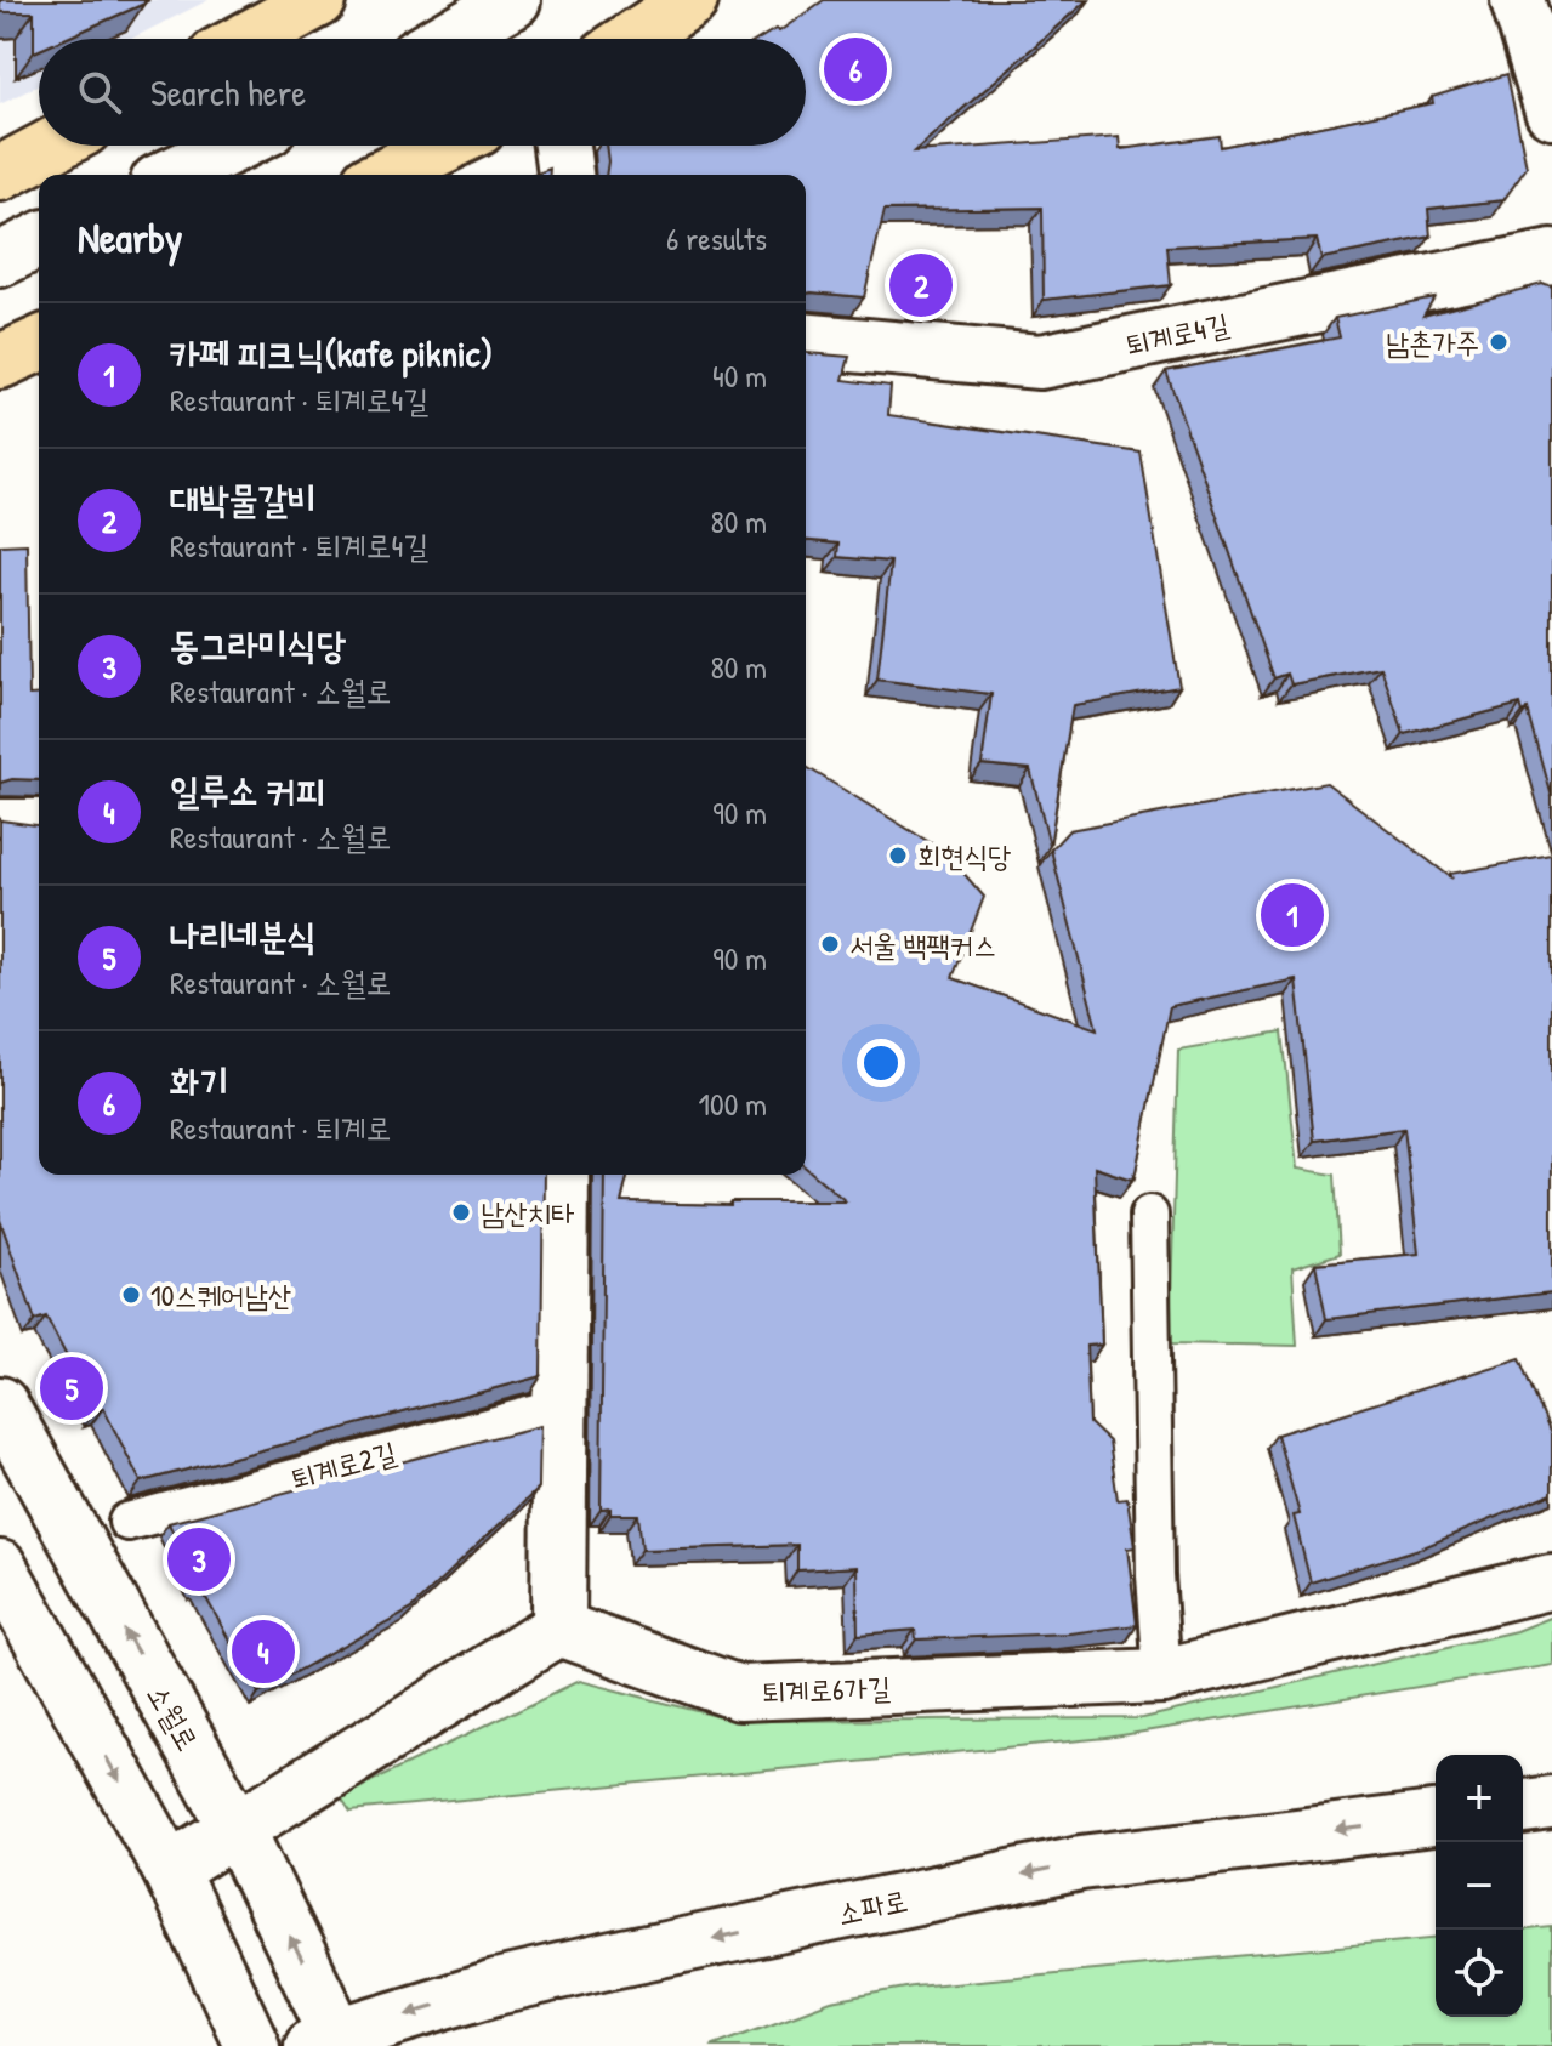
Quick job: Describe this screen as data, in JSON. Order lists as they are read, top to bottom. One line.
{"streets":{"street":["퇴계로4길","퇴계로6가길","소월로","소파로"],"lane":["퇴계로2길"]},"crossings":[["소월로","소파로"]],"places":["남촌가주","회현식당","서울 백팩커스","남산치타","10스퀘어남산"],"page":{"pins":["6","2","1","5","3","4"],"search":"Search here","heading":["Nearby","6 results"],"list":[{"mark":"1","name":"카페 피크닉(kafe piknic)","note":"Restaurant · 퇴계로4길","value":"40 m"},{"mark":"2","name":"대박물갈비","note":"Restaurant · 퇴계로4길","value":"80 m"},{"mark":"3","name":"동그라미식당","note":"Restaurant · 소월로","value":"80 m"},{"mark":"4","name":"일루소 커피","note":"Restaurant · 소월로","value":"90 m"},{"mark":"5","name":"나리네분식","note":"Restaurant · 소월로","value":"90 m"},{"mark":"6","name":"화기","note":"Restaurant · 퇴계로","value":"100 m"}],"map_buttons":["+","−"]}}
